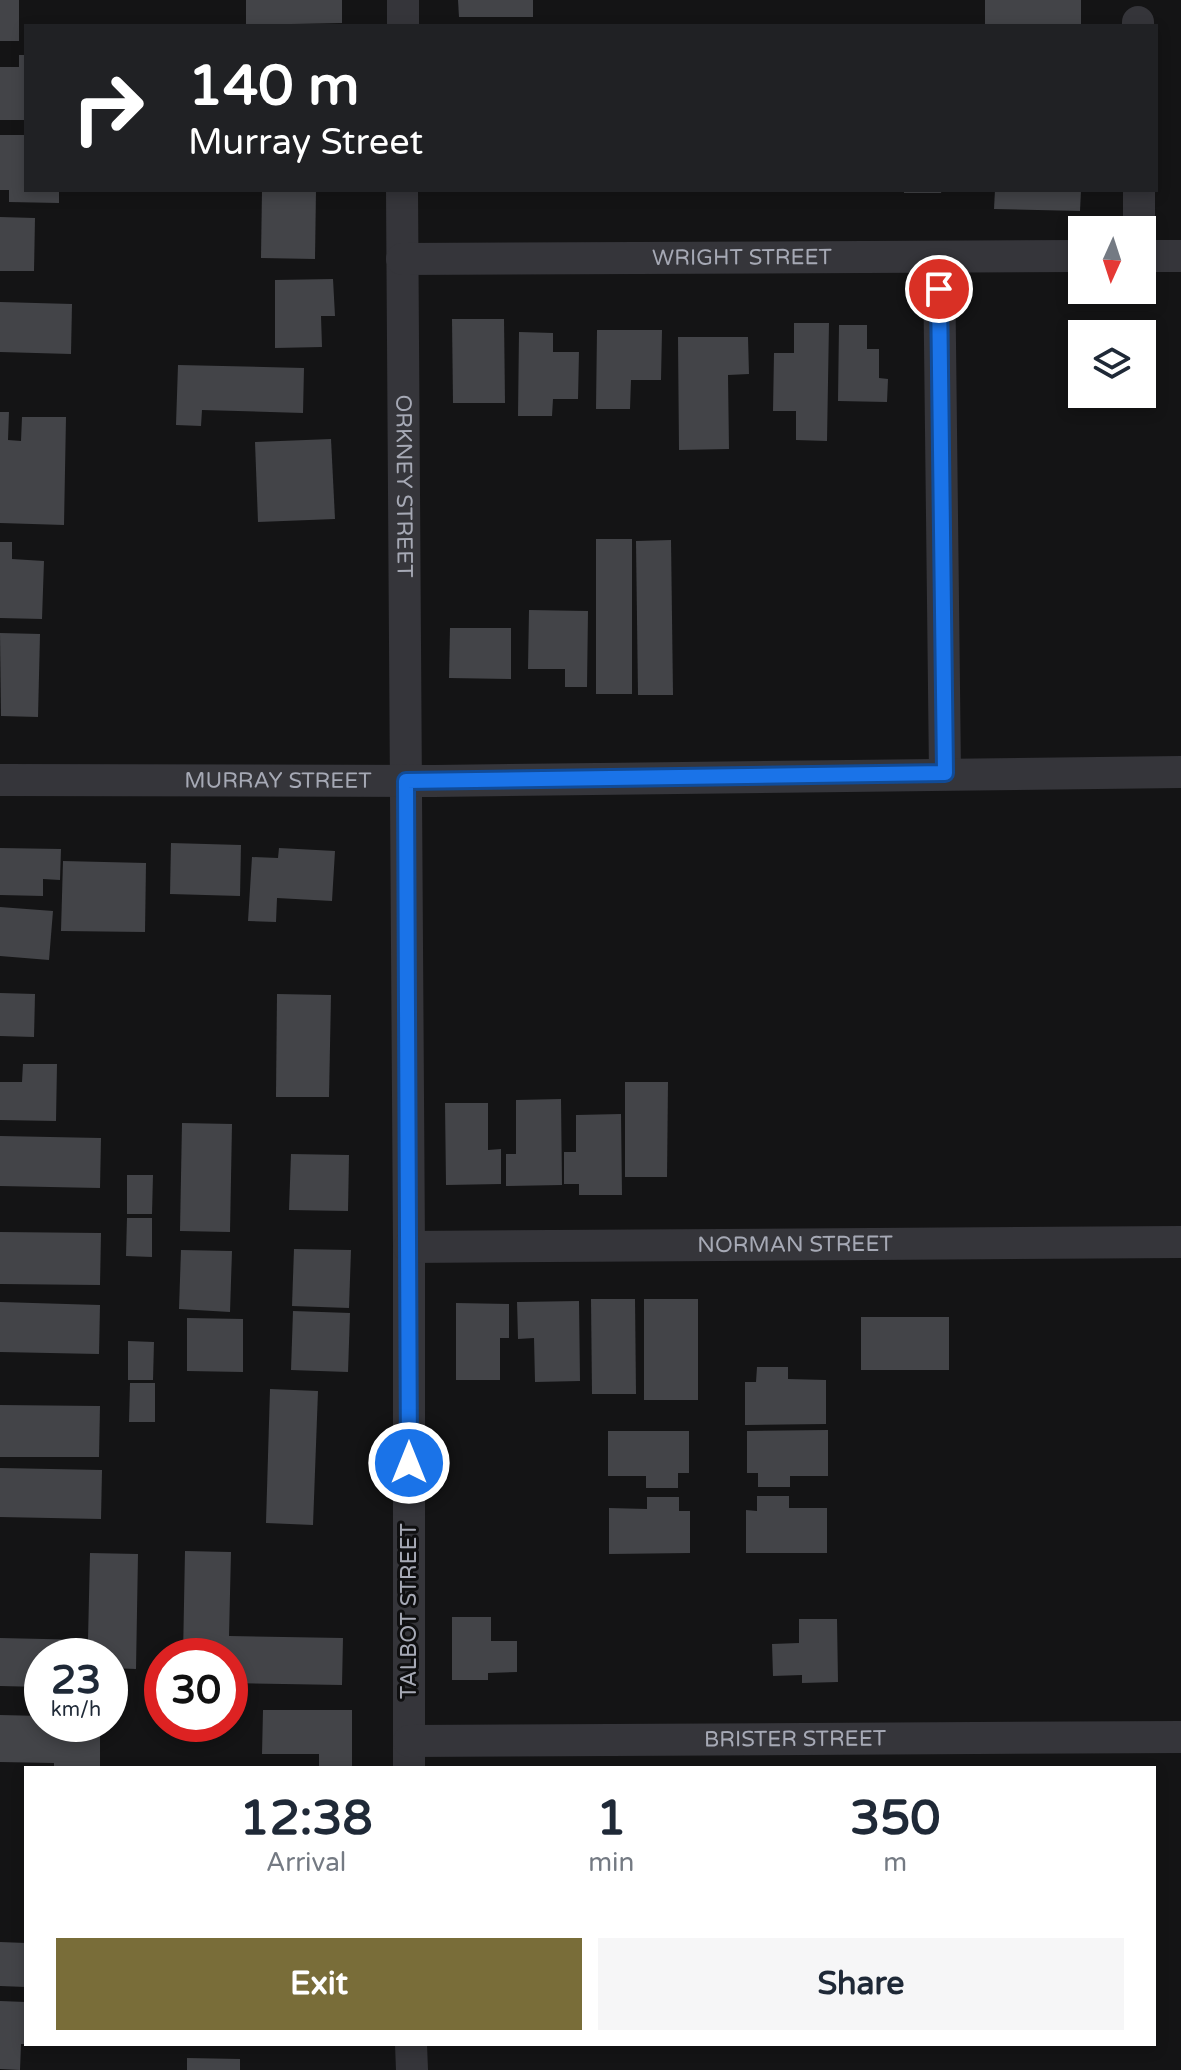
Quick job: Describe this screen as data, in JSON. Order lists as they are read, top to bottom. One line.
{"streets":{"street":["WRIGHT STREET","ORKNEY STREET","MURRAY STREET","NORMAN STREET","TALBOT STREET","BRISTER STREET"]},"crossings":[["WRIGHT STREET","ORKNEY STREET"],["ORKNEY STREET","MURRAY STREET"],["ORKNEY STREET","TALBOT STREET"],["MURRAY STREET","TALBOT STREET"],["NORMAN STREET","TALBOT STREET"],["TALBOT STREET","BRISTER STREET"]],"north":"bottom","page":{"turn":["140 m","Murray Street"],"speed":"23 km/h","limit":"30","eta":["12:38","Arrival","1","min","350","m"],"buttons":["Exit","Share"]}}
